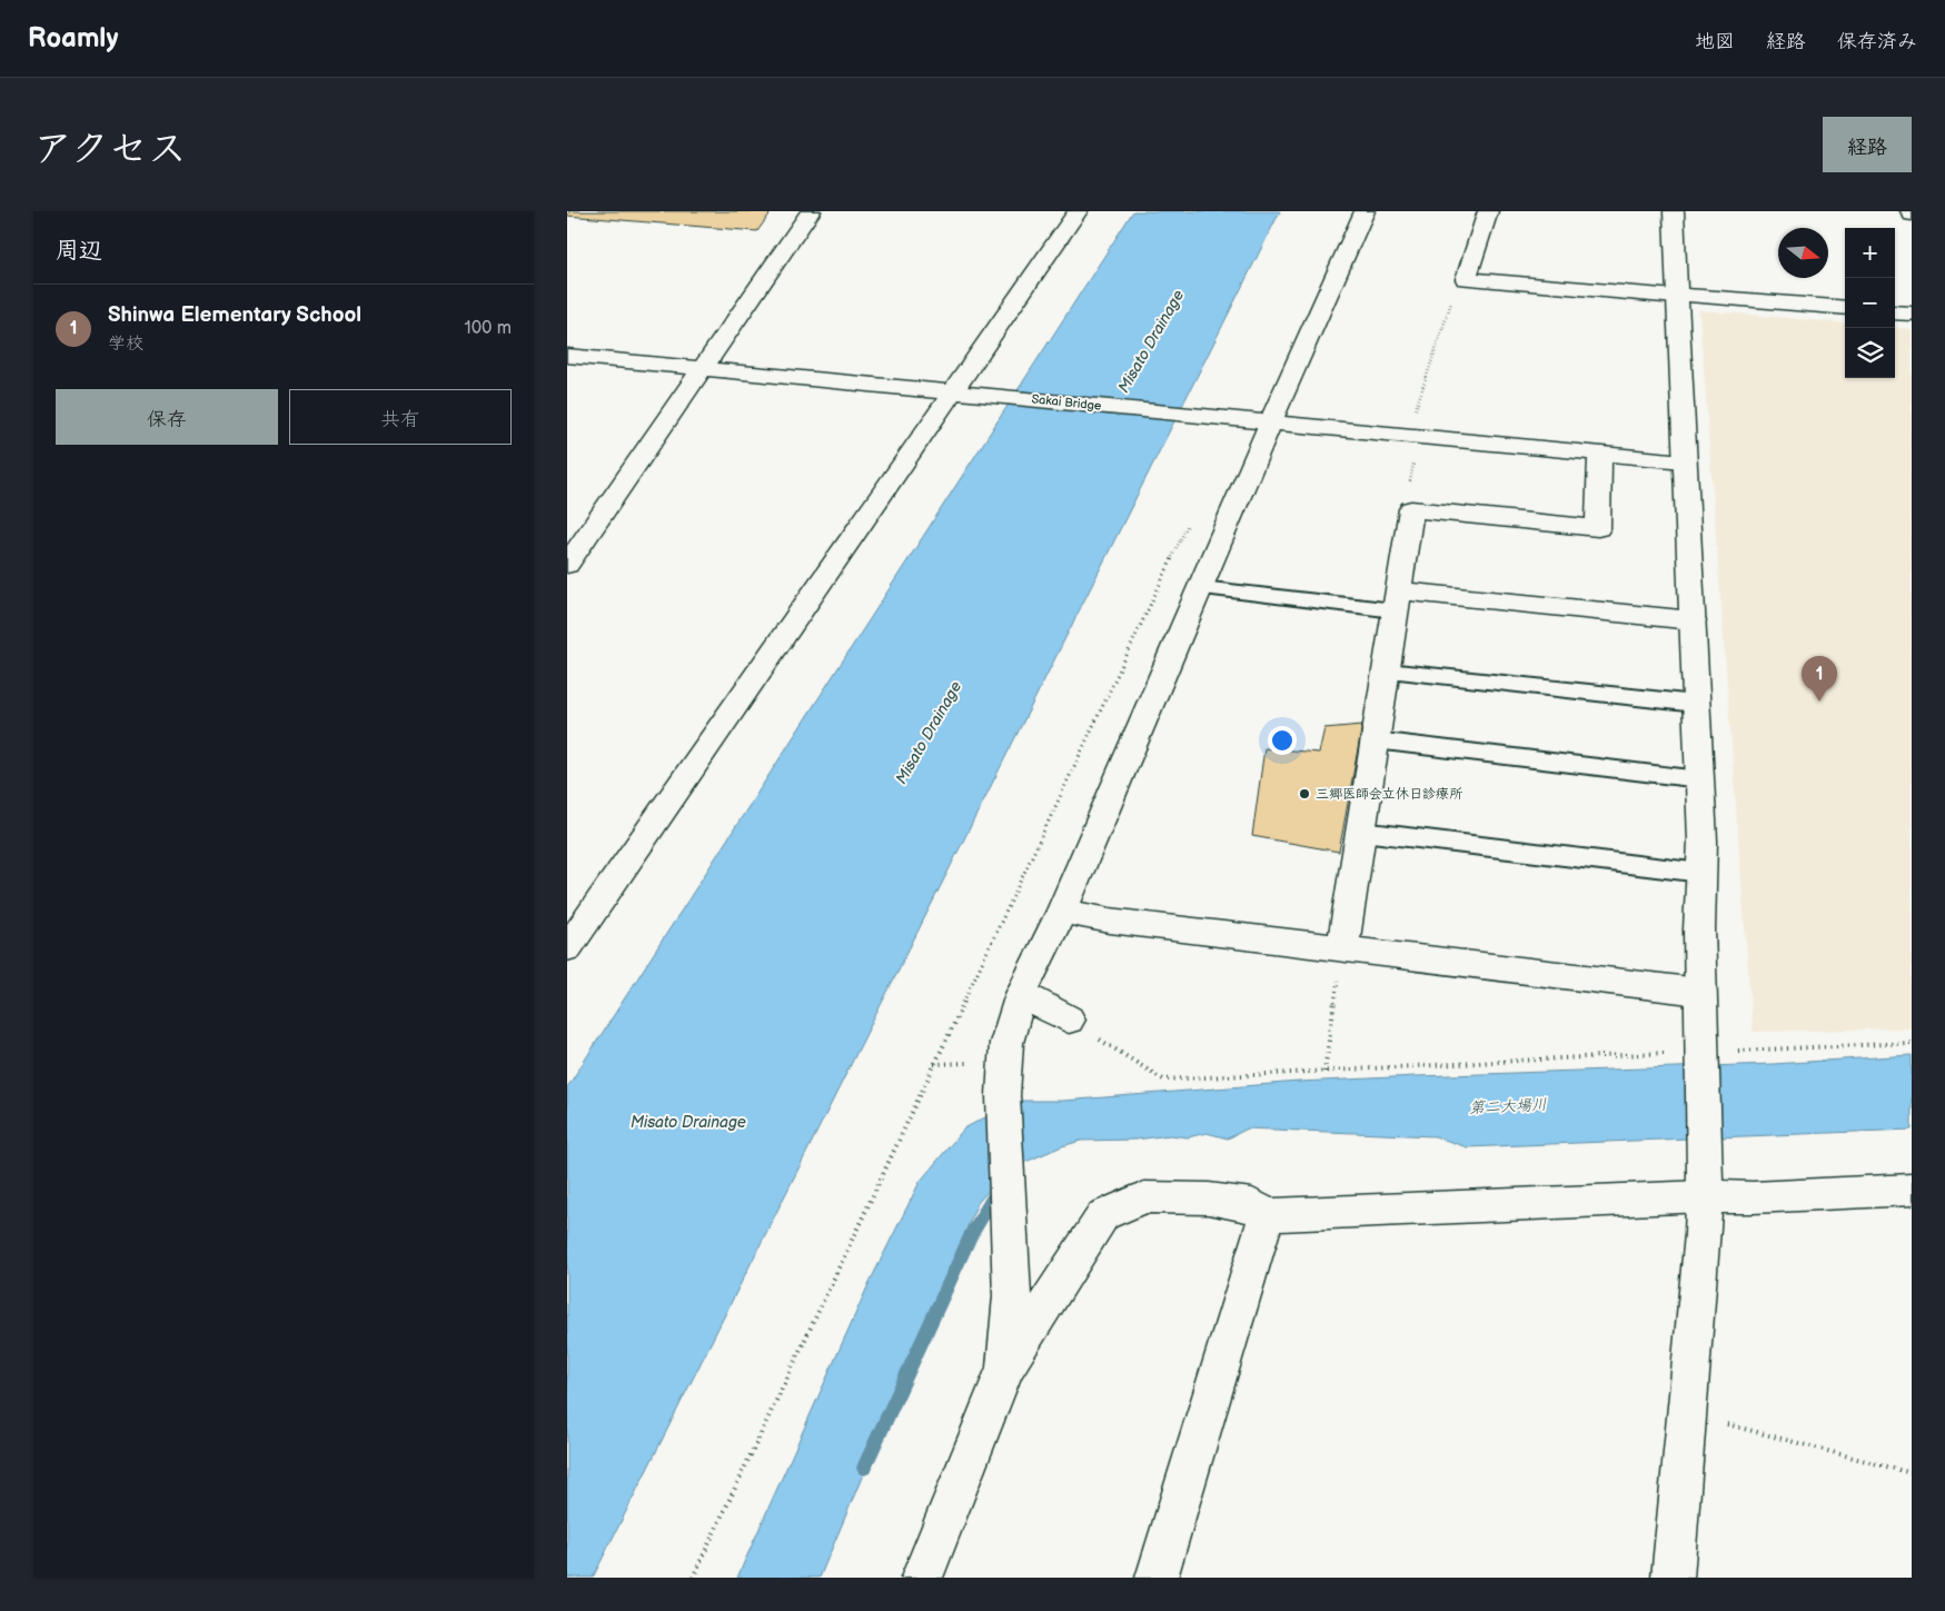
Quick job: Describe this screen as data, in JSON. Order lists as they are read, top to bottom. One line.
{"streets":{"street":["Sakai Bridge"]},"water":["Misato Drainage","第二大場川"],"places":["三郷医師会立休日診療所"],"north":"right","page":{"header":"Roamly","nav":["地図","経路","保存済み"],"title":"アクセス","buttons":["経路",["保存","共有"]],"heading":"周辺","map_buttons":["+","−"],"list":[{"mark":"1","name":"Shinwa Elementary School","note":"学校","value":"100 m"}],"pins":"1"}}
